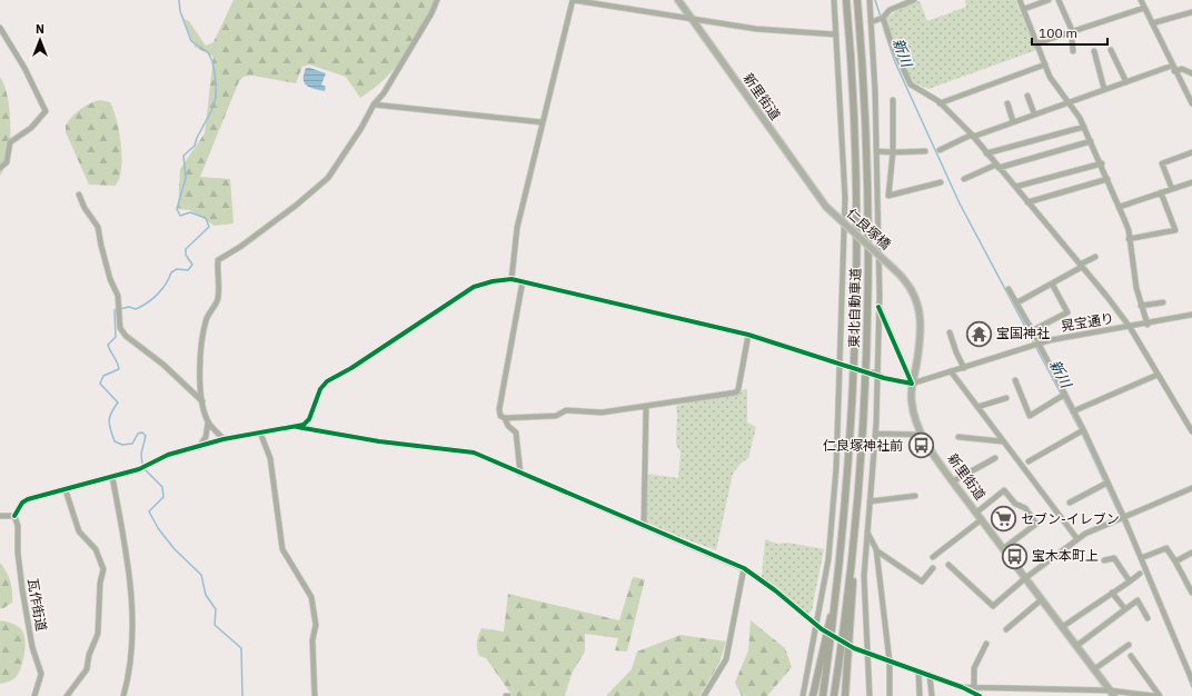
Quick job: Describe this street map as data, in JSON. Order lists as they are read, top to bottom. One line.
{"streets":{"highway":["東北自動車道"],"main road":["新里街道","仁良塚橋"],"street":["晃宝通り","瓦作街道"]},"crossings":[["新里街道","仁良塚橋"],["新里街道","晃宝通り"]],"water":["新川"],"places":{"temple":["宝国神社"],"bus stop":["仁良塚神社前","宝木本町上"],"supermarket":["セブン-イレブン"]},"scale_bar":"100 m","north":"top"}
